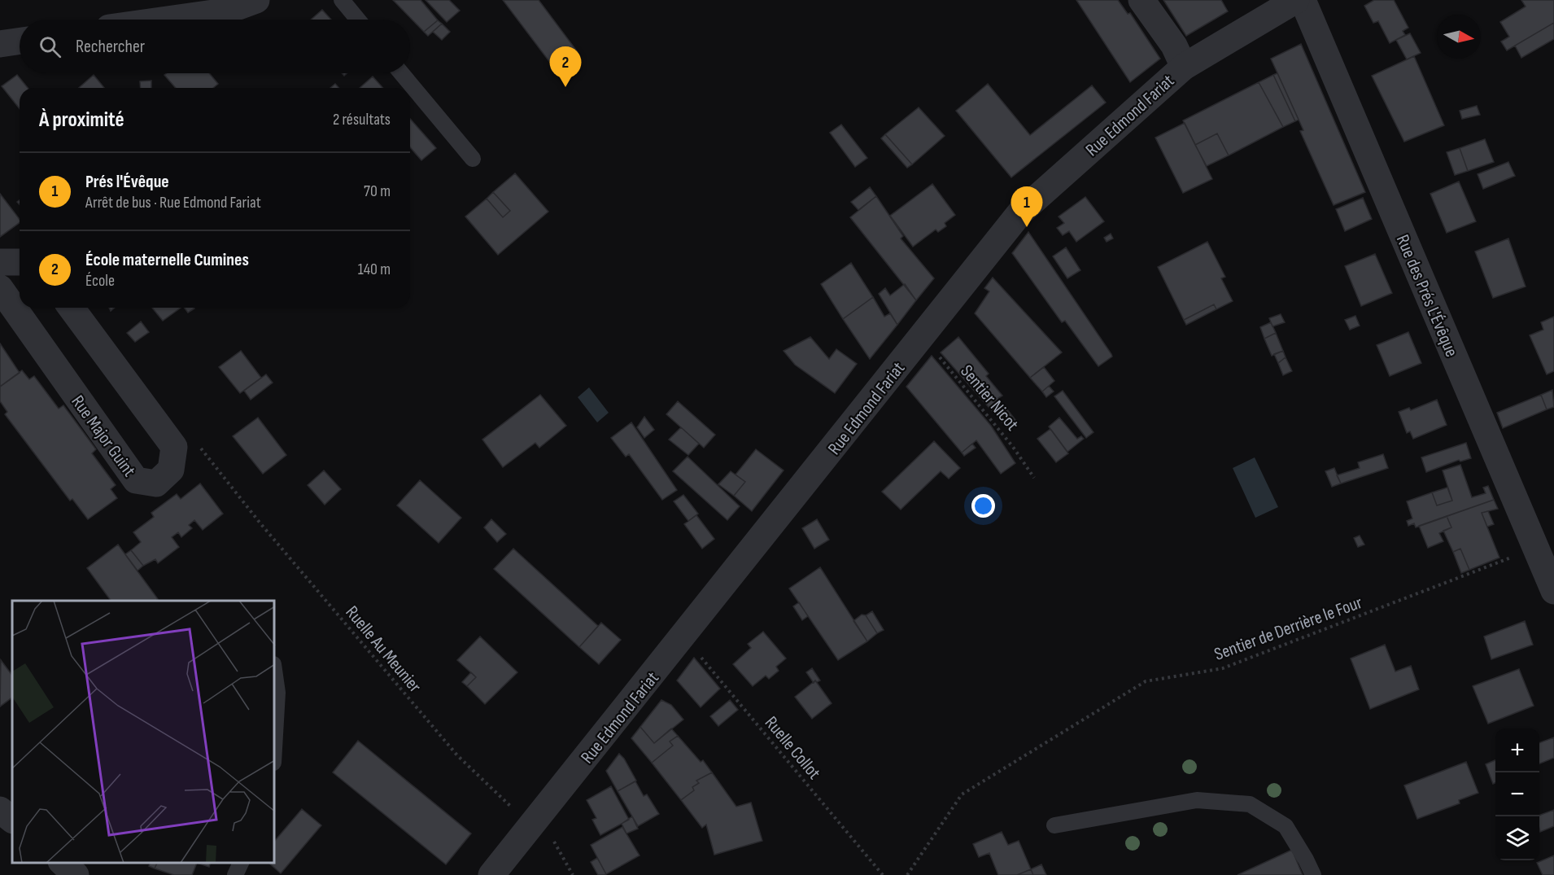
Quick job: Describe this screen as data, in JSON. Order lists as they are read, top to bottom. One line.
{"streets":{"street":["Rue Edmond Fariat","Rue des Prés L'Évêque","Rue Major Guint"],"path":["Sentier Nicot","Sentier de Derrière le Four","Ruelle Au Meunier","Ruelle Collot"]},"crossings":[["Rue Edmond Fariat","Sentier Nicot"],["Rue Edmond Fariat","Ruelle Au Meunier"],["Rue Edmond Fariat","Ruelle Collot"],["Rue des Prés L'Évêque","Sentier de Derrière le Four"],["Rue Major Guint","Ruelle Au Meunier"]],"north":"right","page":{"search":"Rechercher","pins":["2","1"],"heading":["À proximité","2 résultats"],"list":[{"mark":"1","name":"Prés l'Évêque","note":"Arrêt de bus · Rue Edmond Fariat","value":"70 m"},{"mark":"2","name":"École maternelle Cumines","note":"École","value":"140 m"}],"map_buttons":["+","−"]}}
